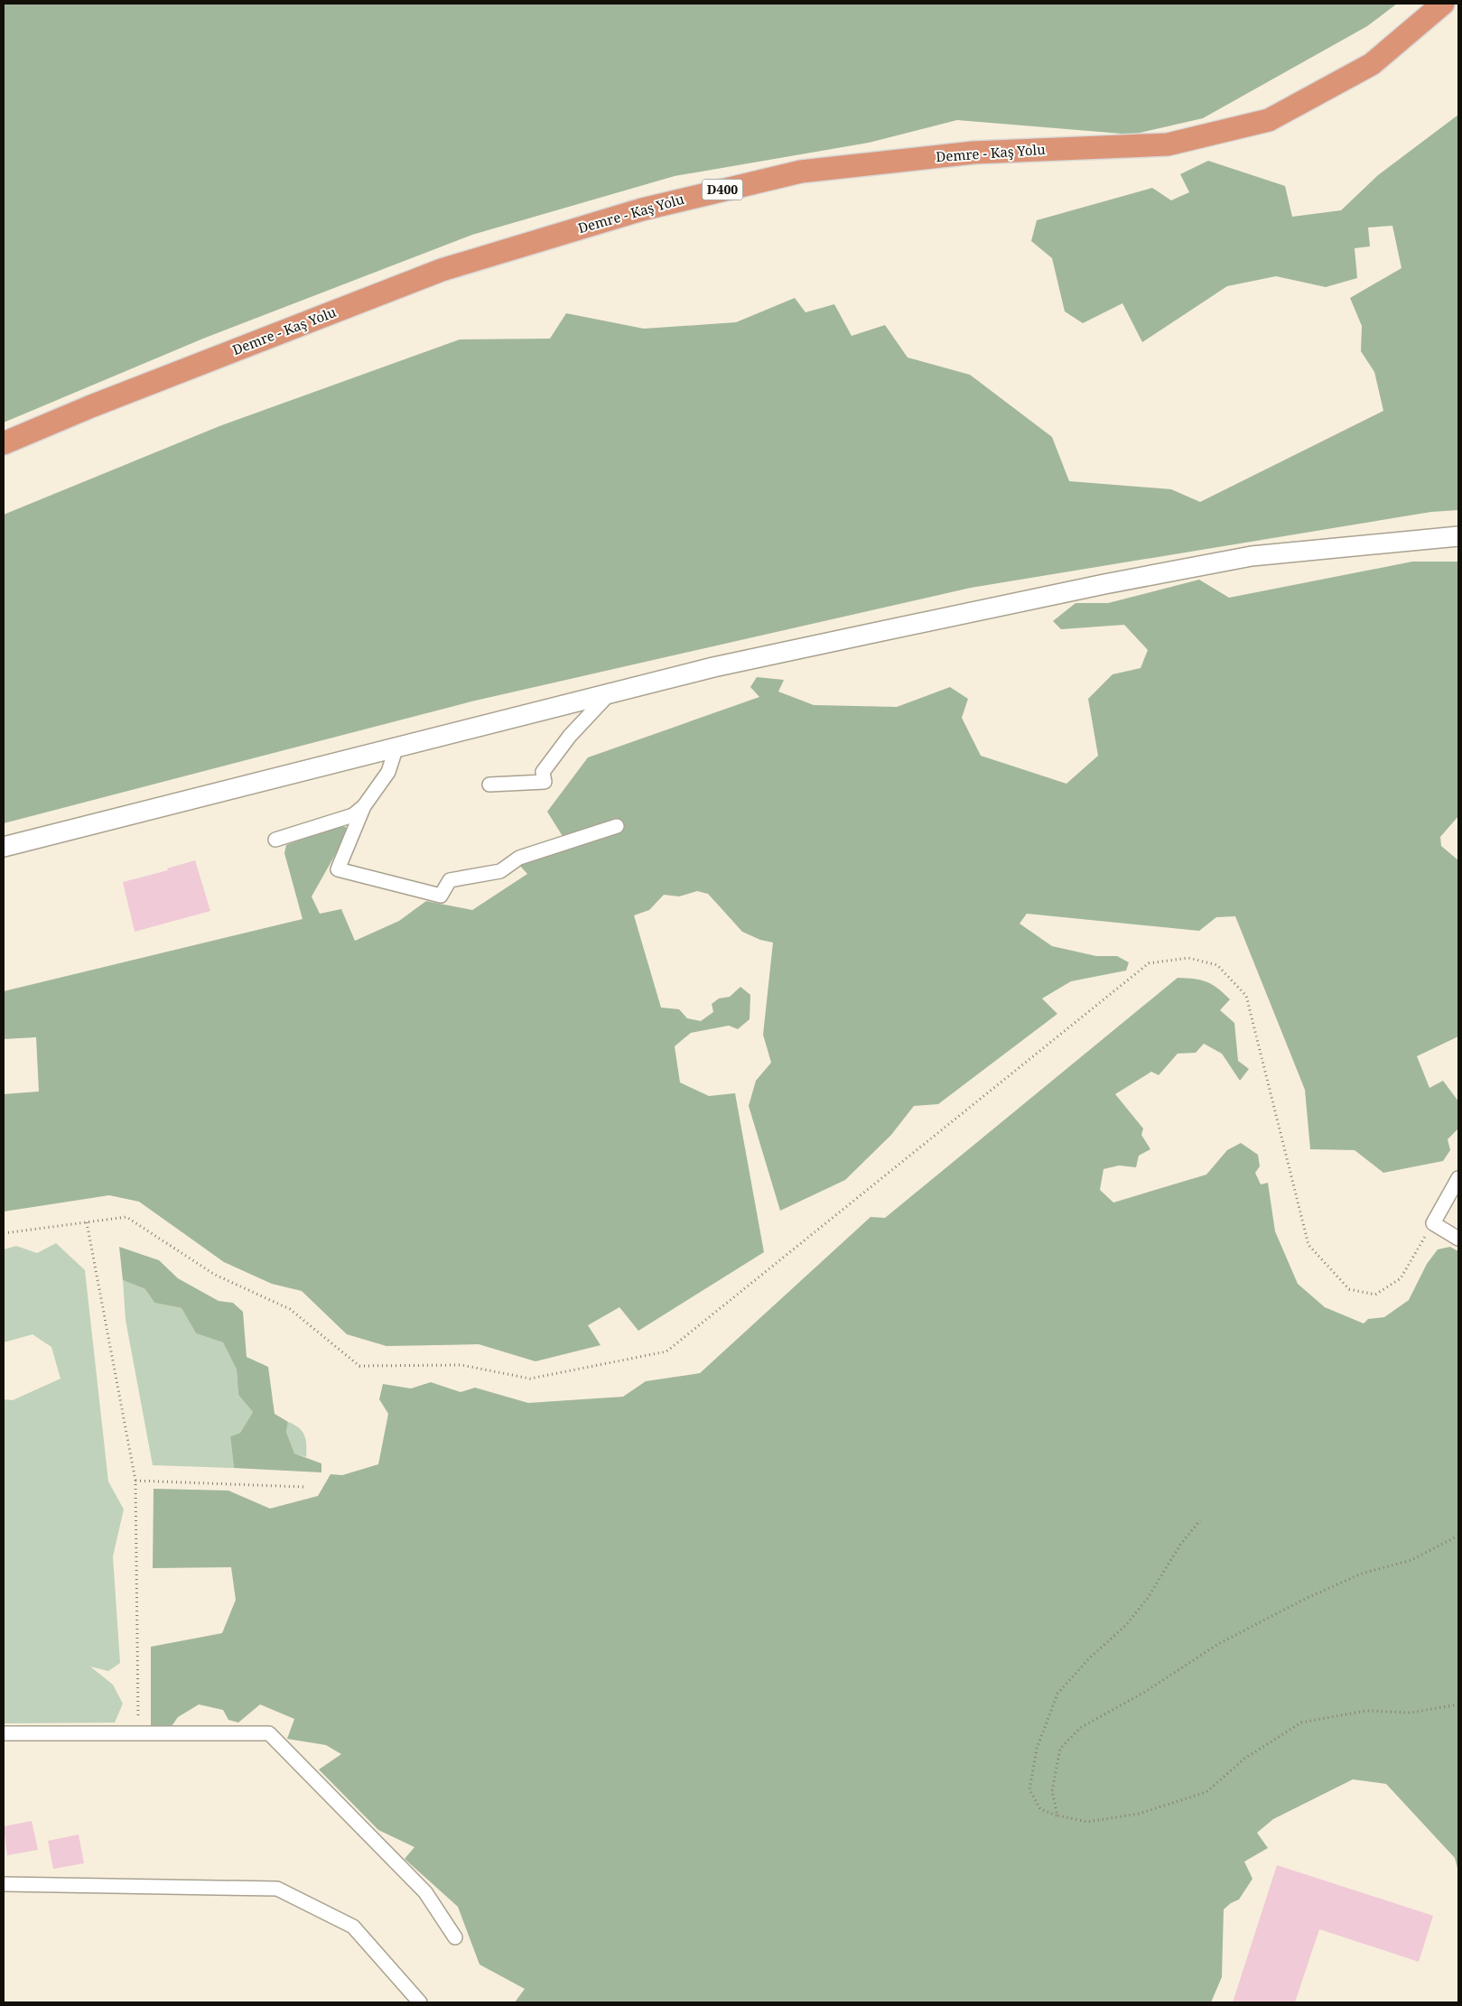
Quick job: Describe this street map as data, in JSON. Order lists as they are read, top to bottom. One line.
{"streets":{"highway":["Demre - Kaş Yolu","D400"]}}
